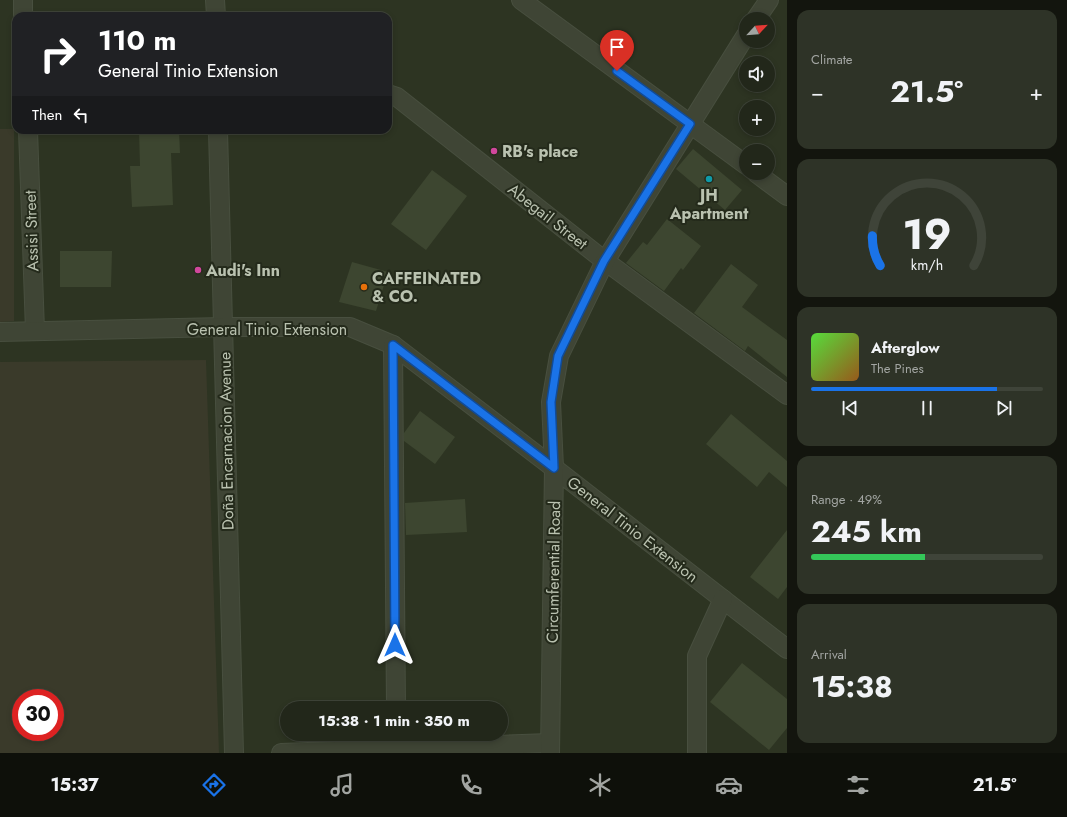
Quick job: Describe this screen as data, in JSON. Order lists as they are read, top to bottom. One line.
{"streets":{"street":["Abegail Street","Assisi Street","General Tinio Extension","Doña Encarnacion Avenue","Circumferential Road"]},"crossings":[["Abegail Street","Circumferential Road"],["Assisi Street","General Tinio Extension"],["General Tinio Extension","Doña Encarnacion Avenue"],["General Tinio Extension","Circumferential Road"]],"places":["RB's place","JH Apartment","Audi's Inn","CAFFEINATED & CO."],"north":"top right","page":{"tile":["Climate",["Range · 49%","245 km"],["Arrival","15:38"]],"map_buttons":["+","−"],"turn":["110 m","General Tinio Extension"],"heat":["−","21.5°","+"],"then":"Then","song":["Afterglow","The Pines"],"limit":"30","trip":"15:38 · 1 min · 350 m","tabs":["15:37","21.5°"],"gauge":["19","km/h"]}}
